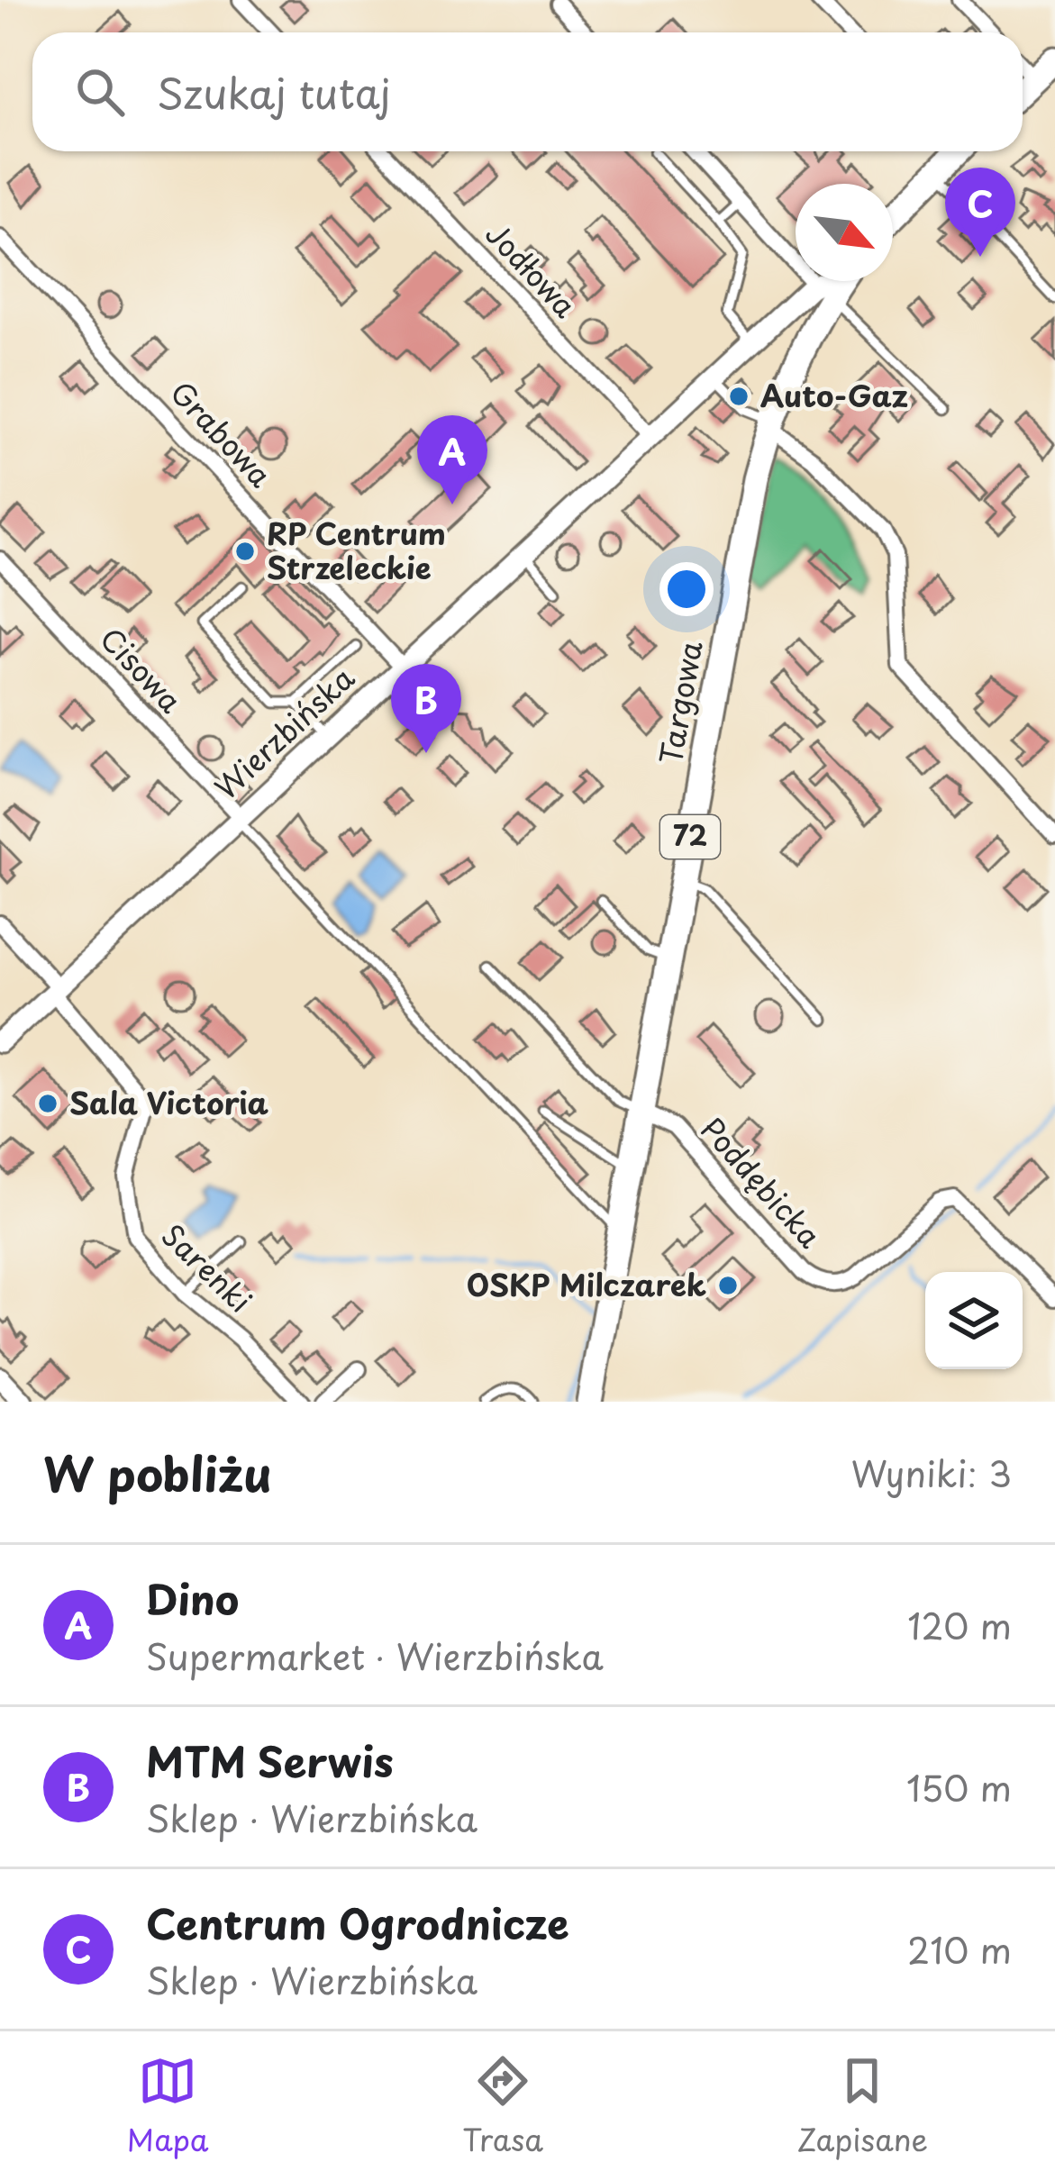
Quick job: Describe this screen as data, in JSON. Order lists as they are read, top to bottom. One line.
{"streets":{"main road":["Targowa","Wierzbińska","72"],"street":["Jodłowa","Grabowa","Cisowa","Poddębicka","Sarenki"]},"crossings":[["Jodłowa","Wierzbińska"],["Grabowa","Wierzbińska"],["Cisowa","Wierzbińska"],["Targowa","Wierzbińska"],["Targowa","Poddębicka"],["Wierzbińska","Sarenki"]],"places":["Auto-Gaz","RP Centrum Strzeleckie","Sala Victoria","OSKP Milczarek"],"north":"bottom right","page":{"search":"Szukaj tutaj","pins":["C","A","B"],"heading":["W pobliżu","Wyniki: 3"],"list":[{"mark":"A","name":"Dino","note":"Supermarket · Wierzbińska","value":"120 m"},{"mark":"B","name":"MTM Serwis","note":"Sklep · Wierzbińska","value":"150 m"},{"mark":"C","name":"Centrum Ogrodnicze","note":"Sklep · Wierzbińska","value":"210 m"}],"nav":["Mapa","Trasa","Zapisane"]}}
